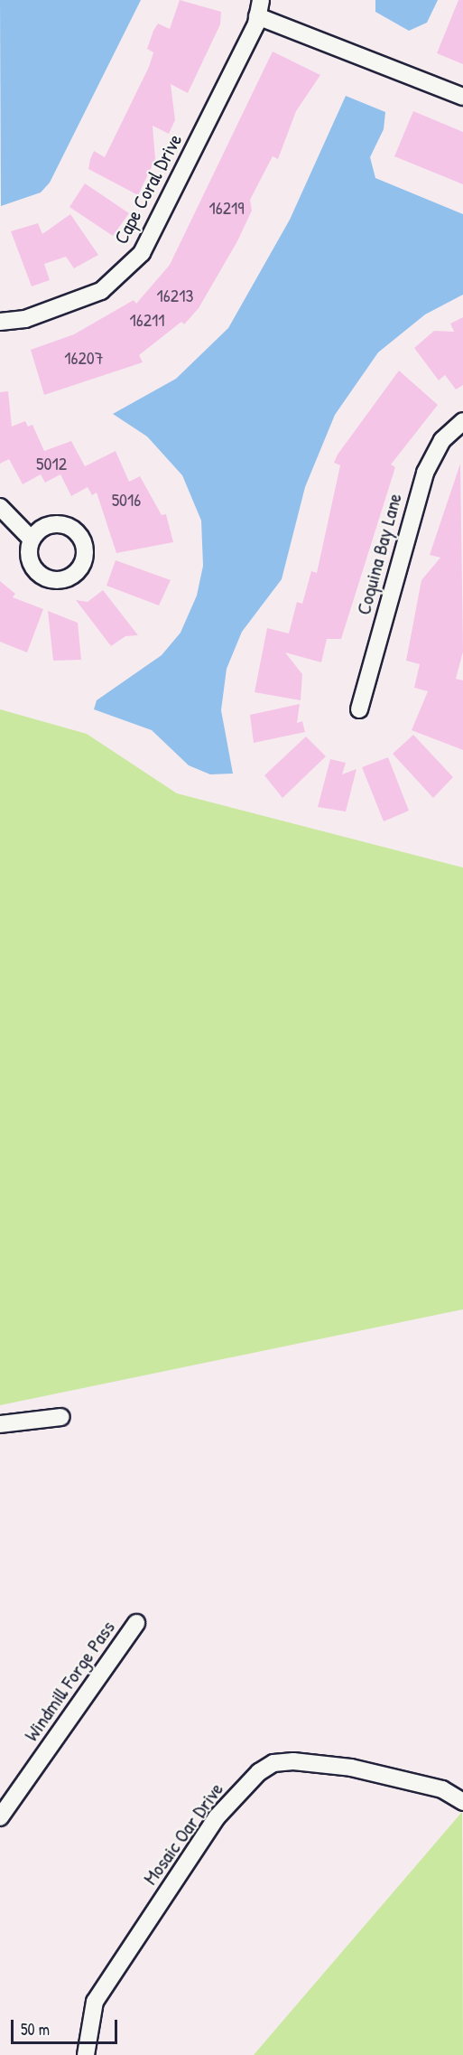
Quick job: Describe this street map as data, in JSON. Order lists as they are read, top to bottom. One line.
{"streets":{"street":["Cape Coral Drive","Coquina Bay Lane","Windmill Forge Pass","Mosaic Oar Drive"]},"house_numbers":["16219","16213","16211","16207","5012","5016"],"scale_bar":"50 m"}
